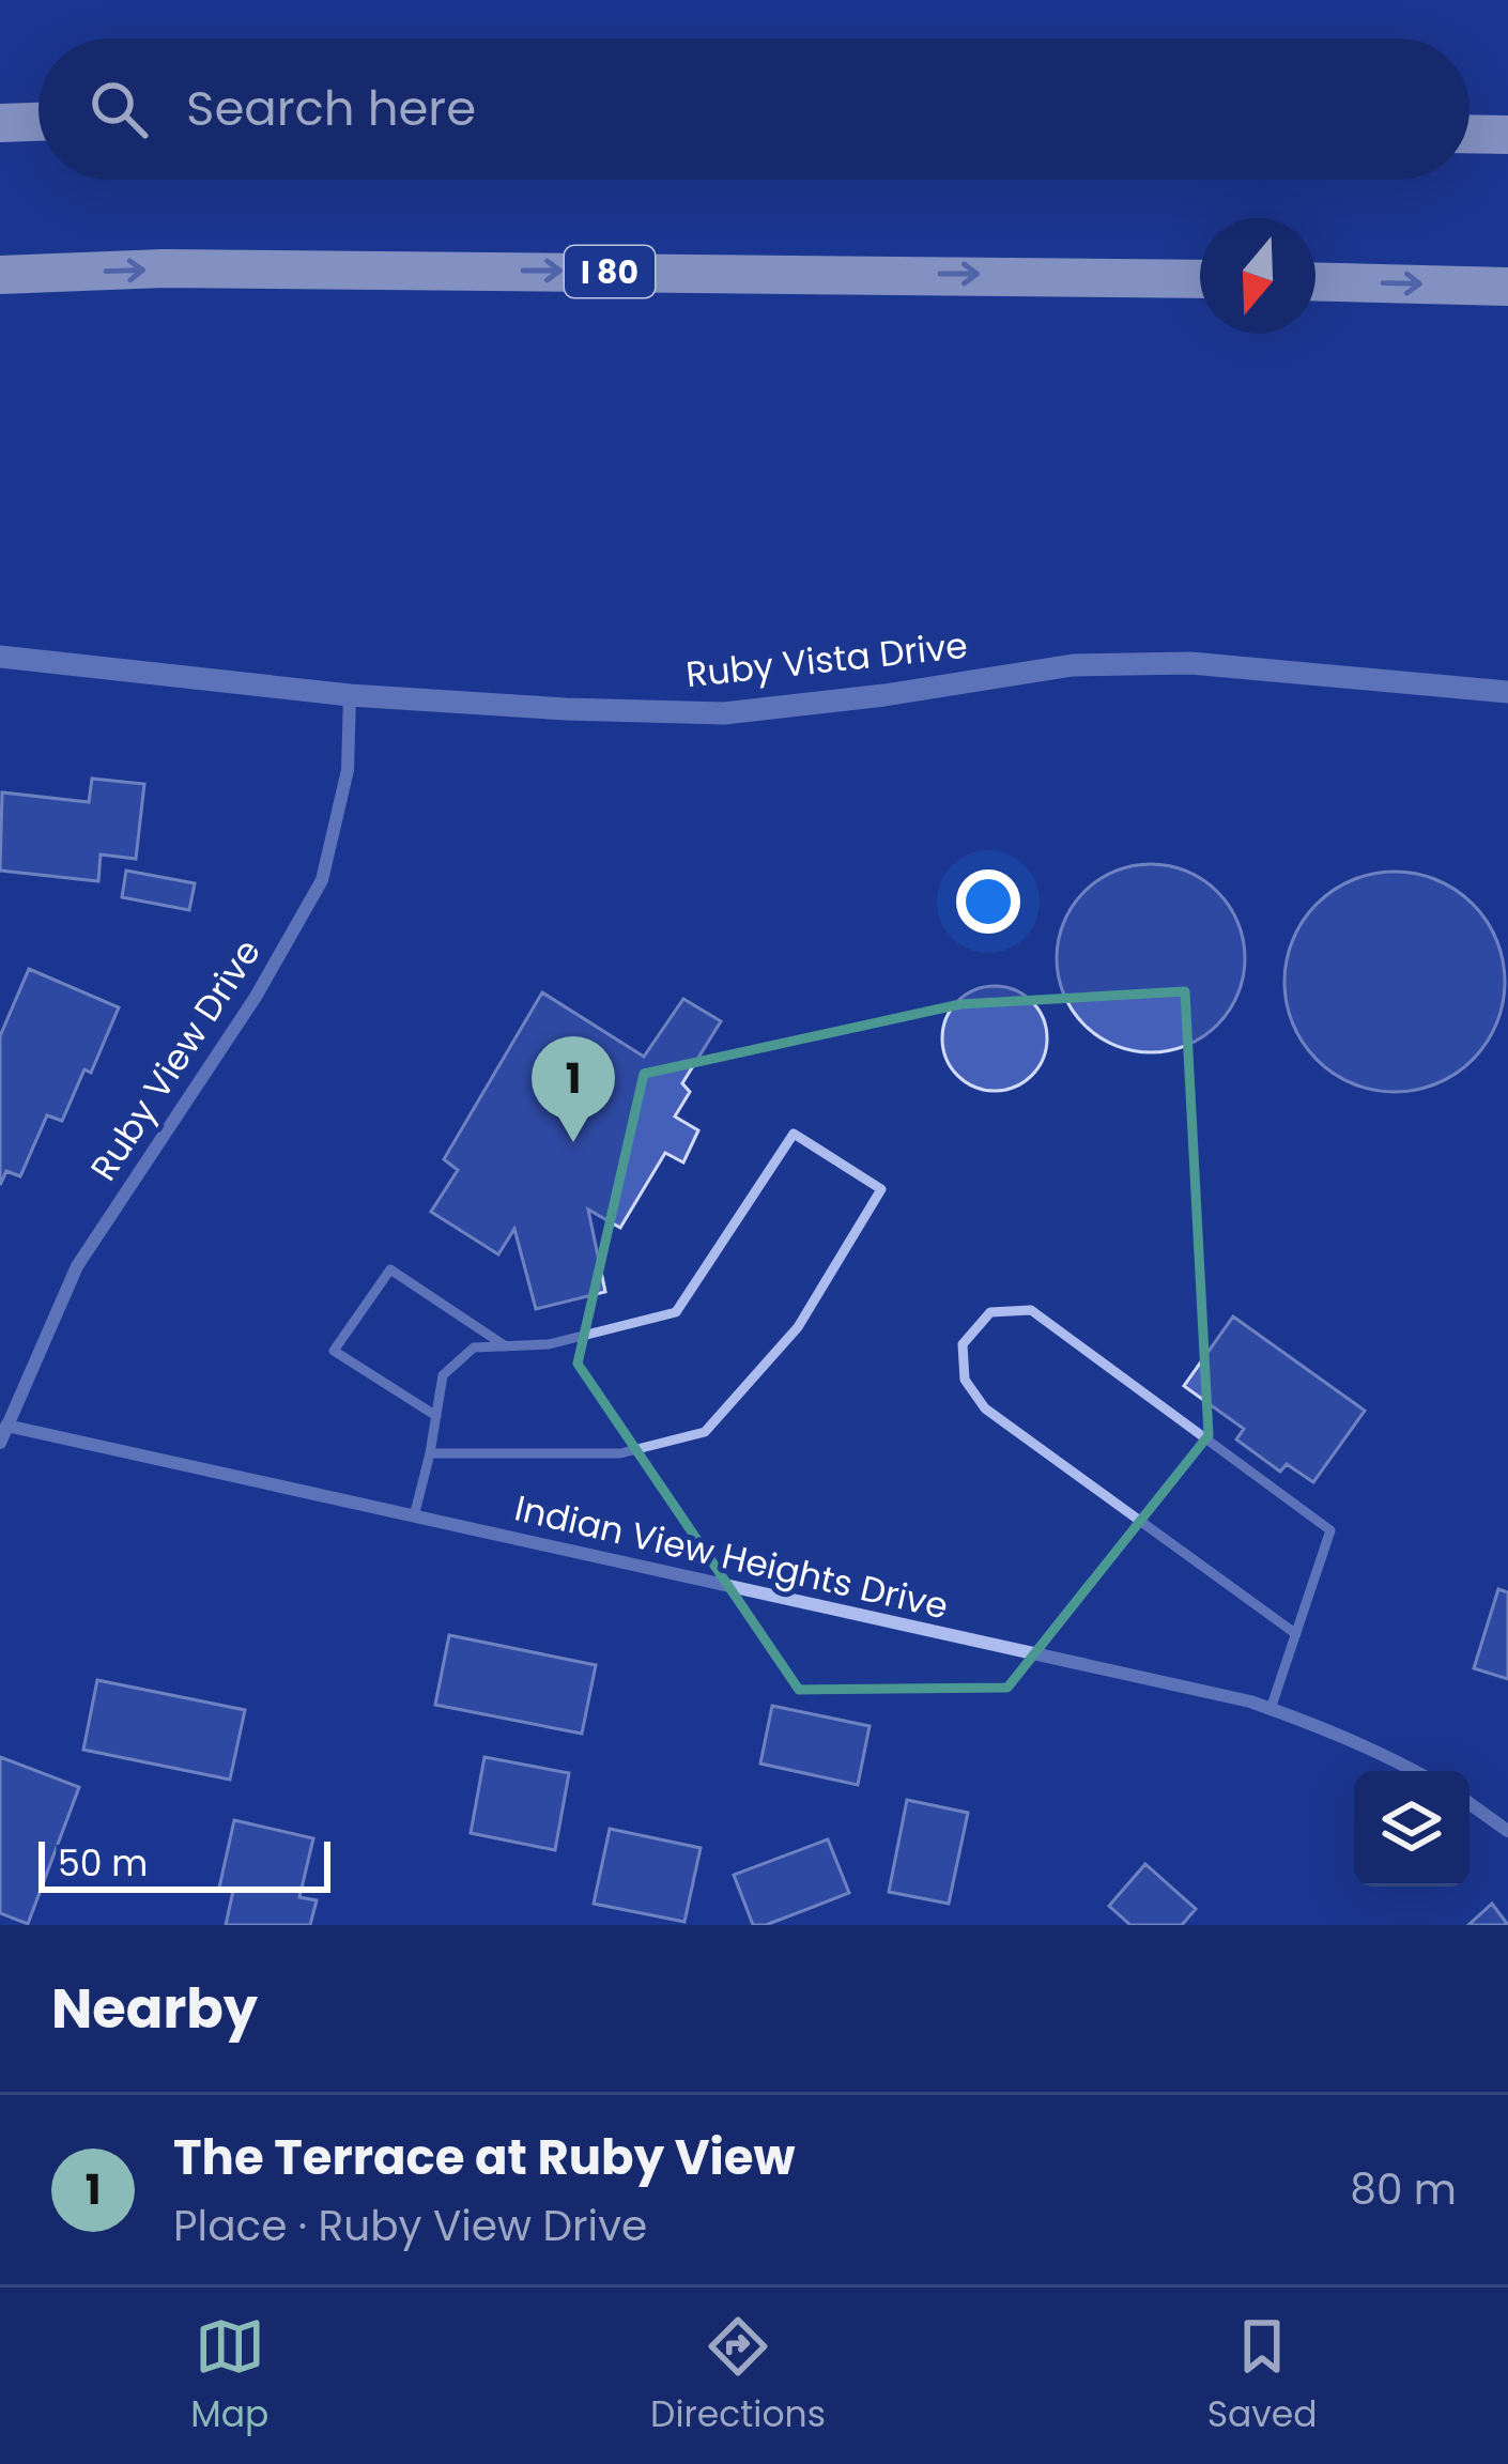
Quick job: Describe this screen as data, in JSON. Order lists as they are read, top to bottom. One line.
{"streets":{"highway":["I 80"],"street":["Ruby Vista Drive","Ruby View Drive","Indian View Heights Drive"]},"crossings":[["Ruby Vista Drive","Ruby View Drive"],["Ruby View Drive","Indian View Heights Drive"]],"scale_bar":"50 m","north":"bottom","page":{"search":"Search here","pins":"1","scale":"50 m","heading":"Nearby","list":[{"mark":"1","name":"The Terrace at Ruby View","note":"Place · Ruby View Drive","value":"80 m"}],"nav":["Map","Directions","Saved"]}}
